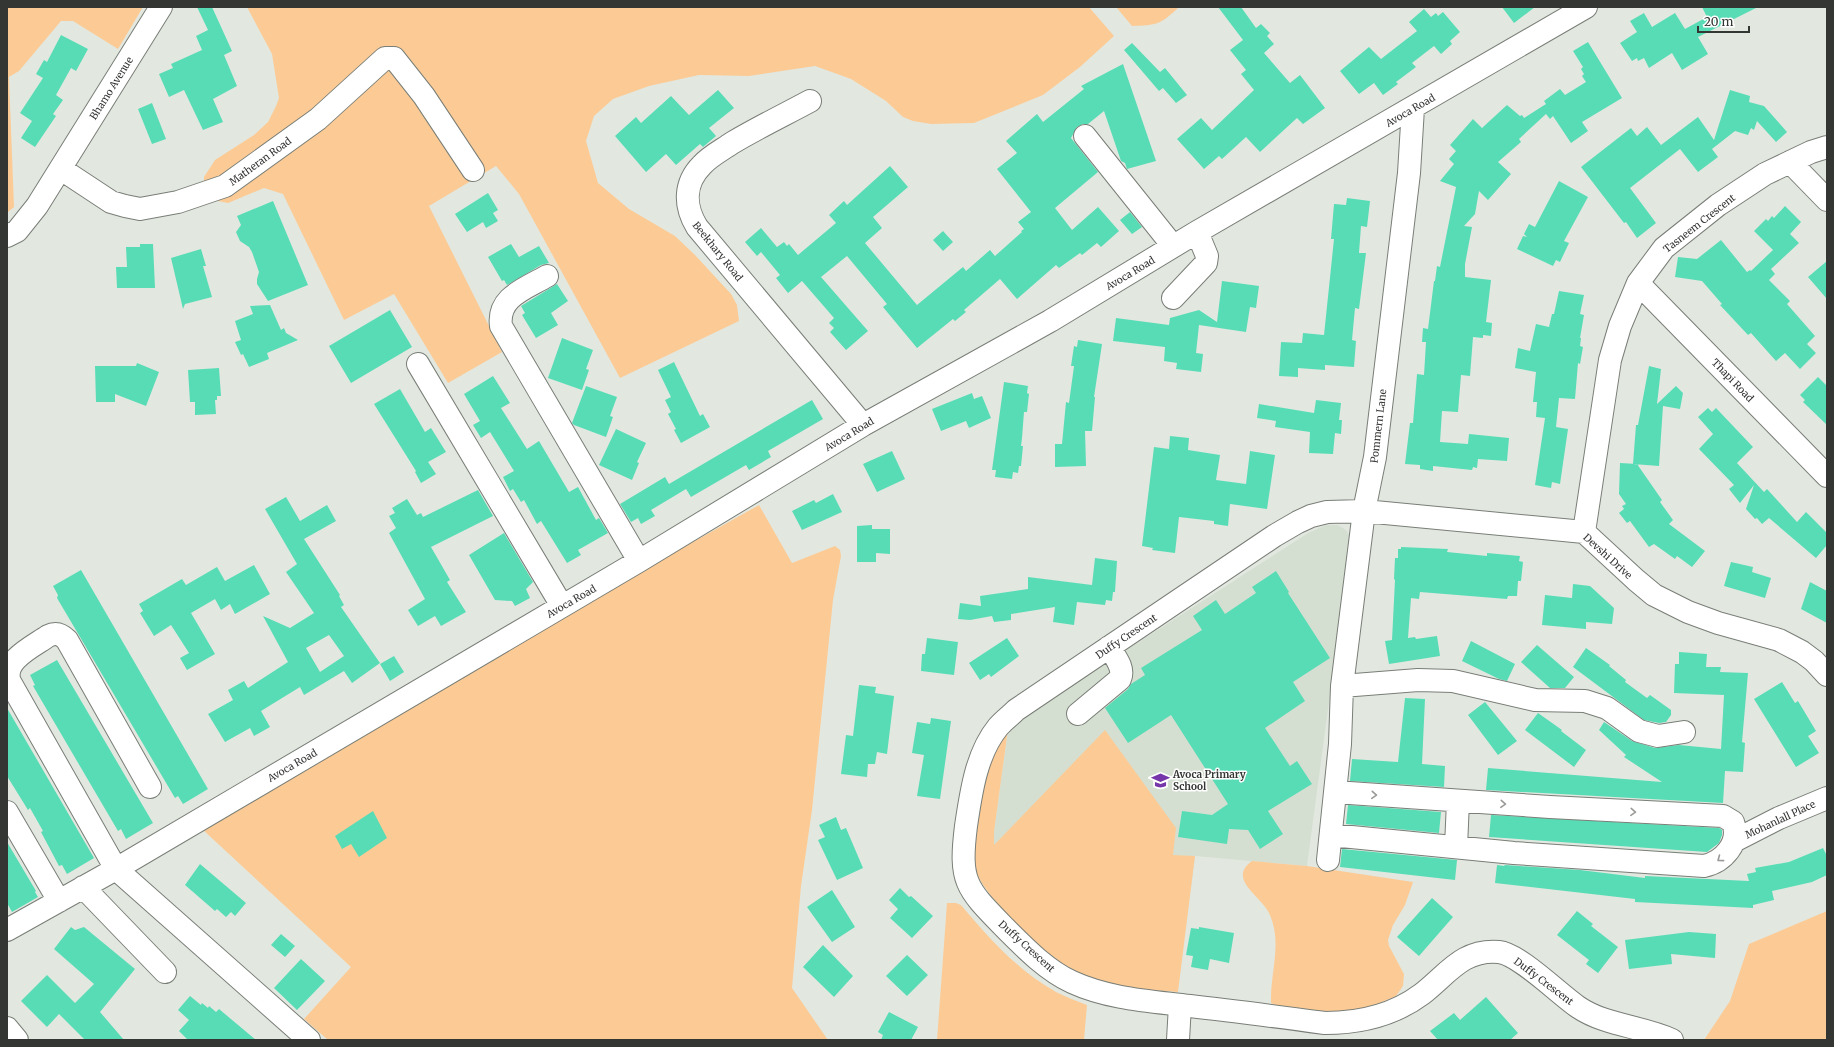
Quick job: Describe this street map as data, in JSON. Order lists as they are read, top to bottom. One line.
{"streets":{"street":["Bhamo Avenue","Avoca Road","Matheran Road","Tasneem Crescent","Beekhary Road","Thapi Road","Pommern Lane","Devshi Drive","Duffy Crescent","Mohanlall Place"]},"crossings":[["Bhamo Avenue","Matheran Road"],["Avoca Road","Beekhary Road"],["Avoca Road","Pommern Lane"],["Tasneem Crescent","Thapi Road"],["Tasneem Crescent","Devshi Drive"],["Pommern Lane","Devshi Drive"],["Pommern Lane","Duffy Crescent"],["Devshi Drive","Duffy Crescent"]],"places":{"school or university":["Avoca Primary School"]},"scale_bar":"20 m"}
